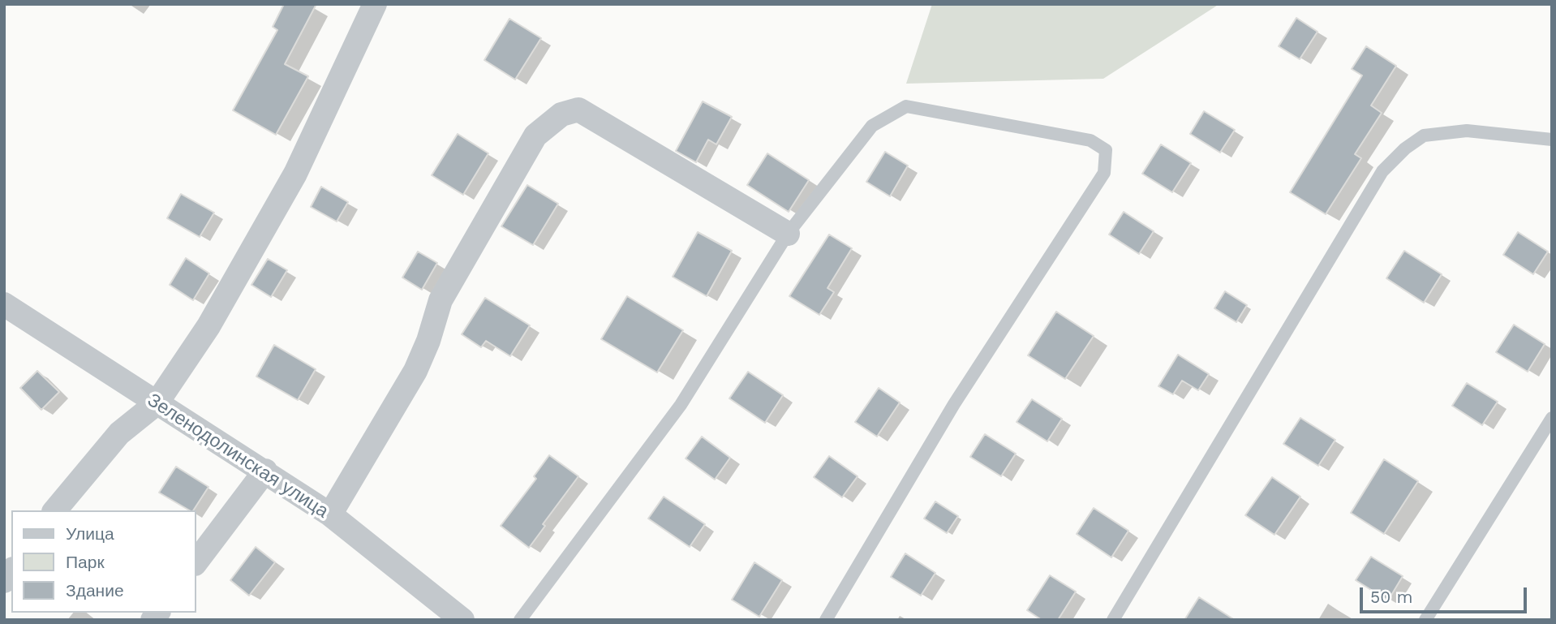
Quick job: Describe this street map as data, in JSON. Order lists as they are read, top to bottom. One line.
{"streets":{"street":["Зеленодолинская улица"]},"legend":["Улица","Парк","Здание"],"scale_bar":"50 m"}
